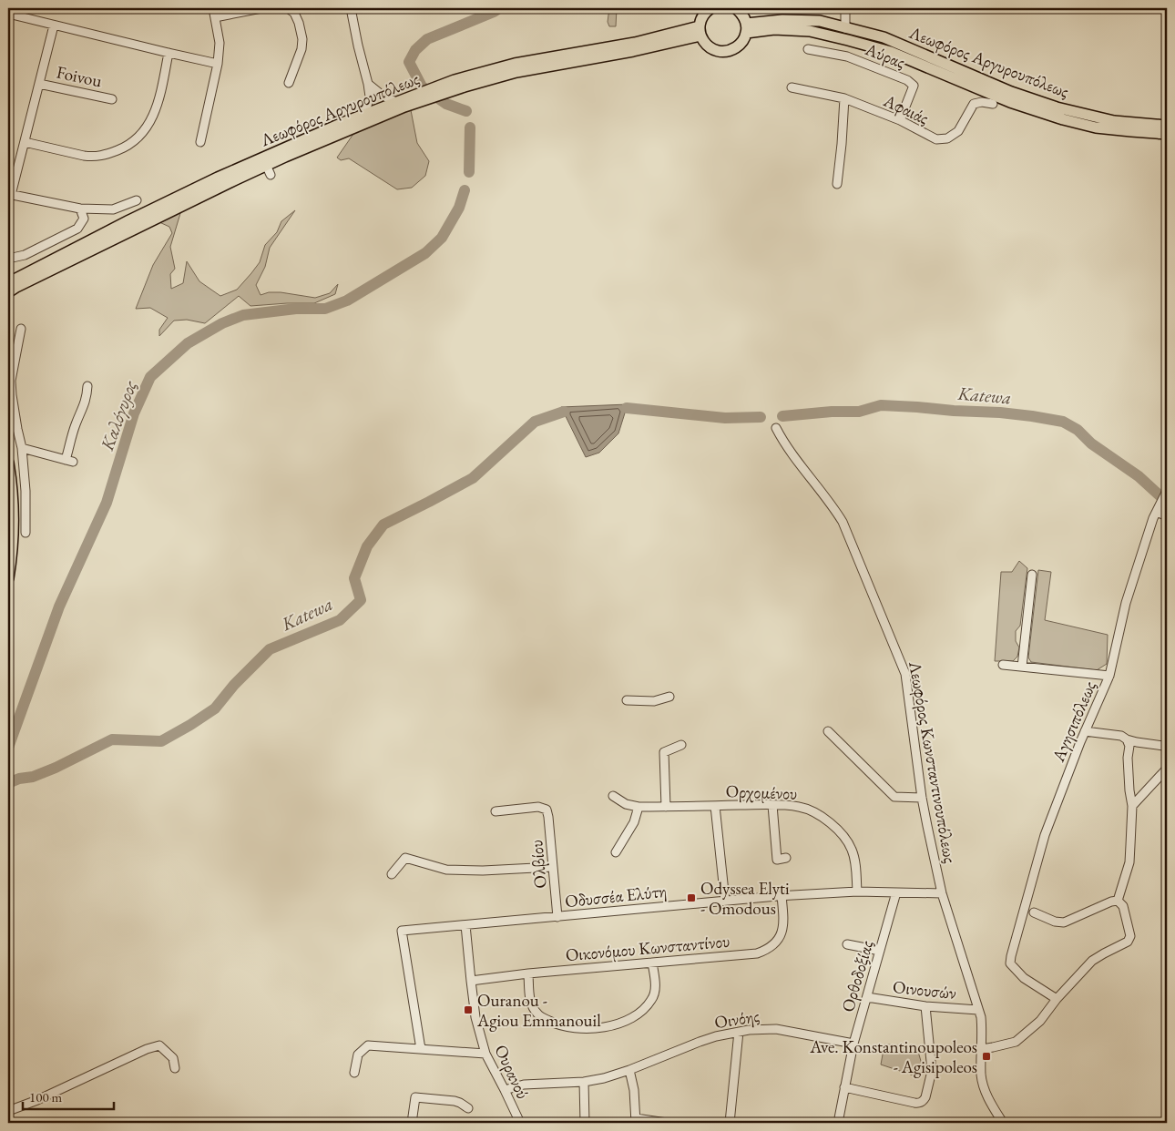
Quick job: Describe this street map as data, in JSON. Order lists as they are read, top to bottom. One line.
{"streets":{"main road":["Λεωφόρος Αργυρουπόλεως"],"street":["Αύρας","Foivou","Αφαιάς","Αγησιπόλεως","Λεωφόρος Κωνσταντινουπόλεως","Ορχομένου","Ολβίου","Οδυσσέα Ελύτη","Οικονόμου Κωνσταντίνου","Ορθοδοξίας","Οινουσών","Οινόης","Ουρανού"]},"crossings":[["Αύρας","Αφαιάς"],["Λεωφόρος Κωνσταντινουπόλεως","Οδυσσέα Ελύτη"],["Λεωφόρος Κωνσταντινουπόλεως","Οινουσών"],["Ορχομένου","Οδυσσέα Ελύτη"],["Ολβίου","Οδυσσέα Ελύτη"],["Οδυσσέα Ελύτη","Οικονόμου Κωνσταντίνου"],["Οδυσσέα Ελύτη","Ορθοδοξίας"],["Οδυσσέα Ελύτη","Ουρανού"],["Οικονόμου Κωνσταντίνου","Ουρανού"],["Ορθοδοξίας","Οινουσών"],["Ορθοδοξίας","Οινόης"],["Οινόης","Ουρανού"]],"water":["Katewa","Καλόγυρος"],"places":{"transit":["Odyssea Elyti - Omodous","Ouranou - Agiou Emmanouil","Ave. Konstantinoupoleos - Agisipoleos"]},"scale_bar":"100 m"}
